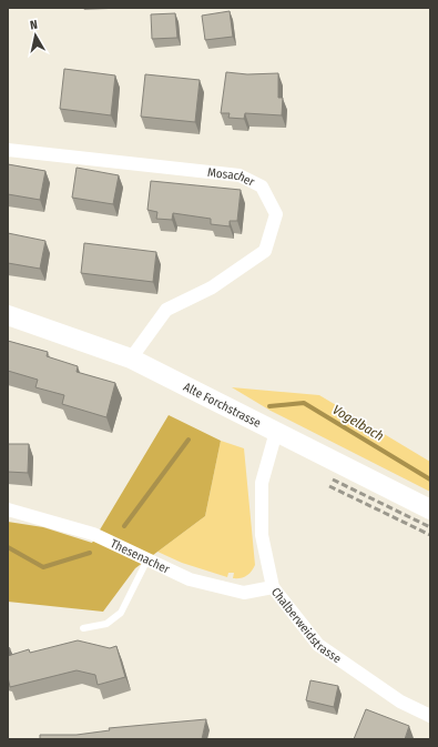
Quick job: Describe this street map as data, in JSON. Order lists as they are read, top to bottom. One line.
{"streets":{"street":["Mosacher","Alte Forchstrasse","Thesenacher","Chalberweidstrasse"]},"crossings":[["Mosacher","Alte Forchstrasse"],["Alte Forchstrasse","Chalberweidstrasse"],["Thesenacher","Chalberweidstrasse"]],"water":["Vogelbach"],"north":"top"}
